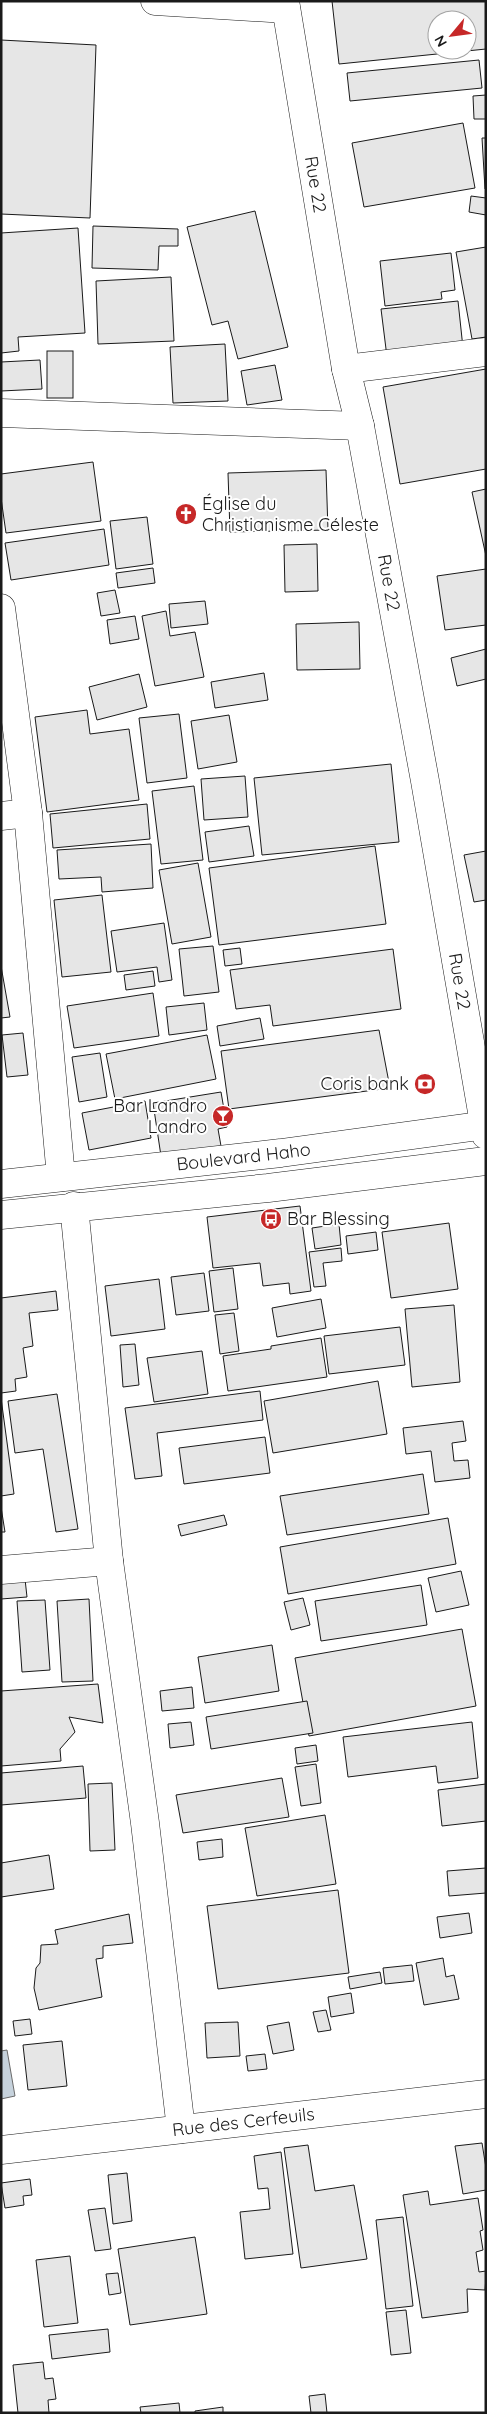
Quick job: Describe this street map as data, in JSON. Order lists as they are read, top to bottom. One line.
{"streets":{"street":["Rue 22","Boulevard Haho","Rue des Cerfeuils"]},"crossings":[["Rue 22","Boulevard Haho"]],"places":{"church":["Église du Christianisme Céleste"],"bank":["Coris bank"],"bar":["Bar Landro Landro"],"bus stop":["Bar Blessing"]},"north":"bottom left"}
